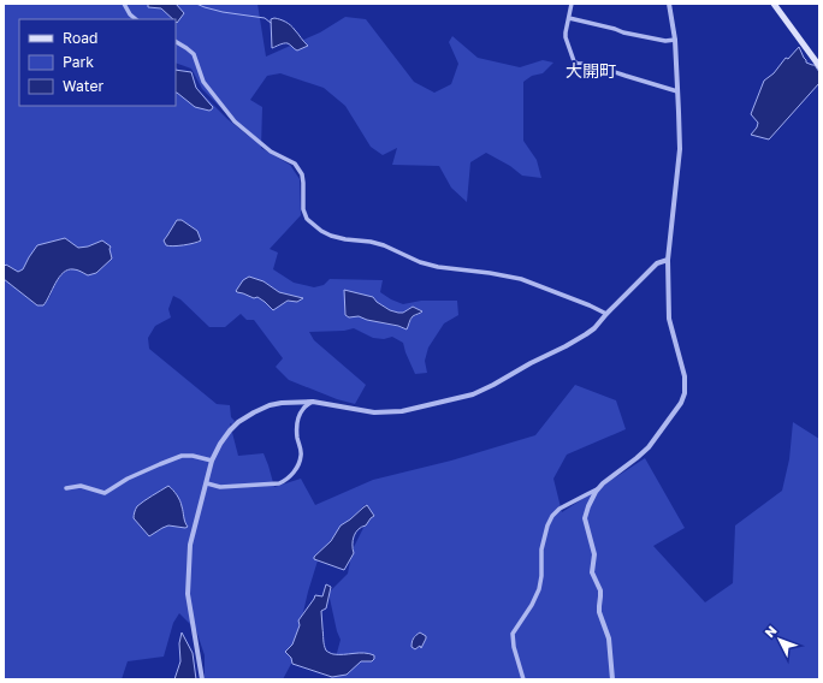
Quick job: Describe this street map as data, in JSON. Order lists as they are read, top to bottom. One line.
{"districts":["大開町"],"legend":["Road","Park","Water"],"north":"top left"}
